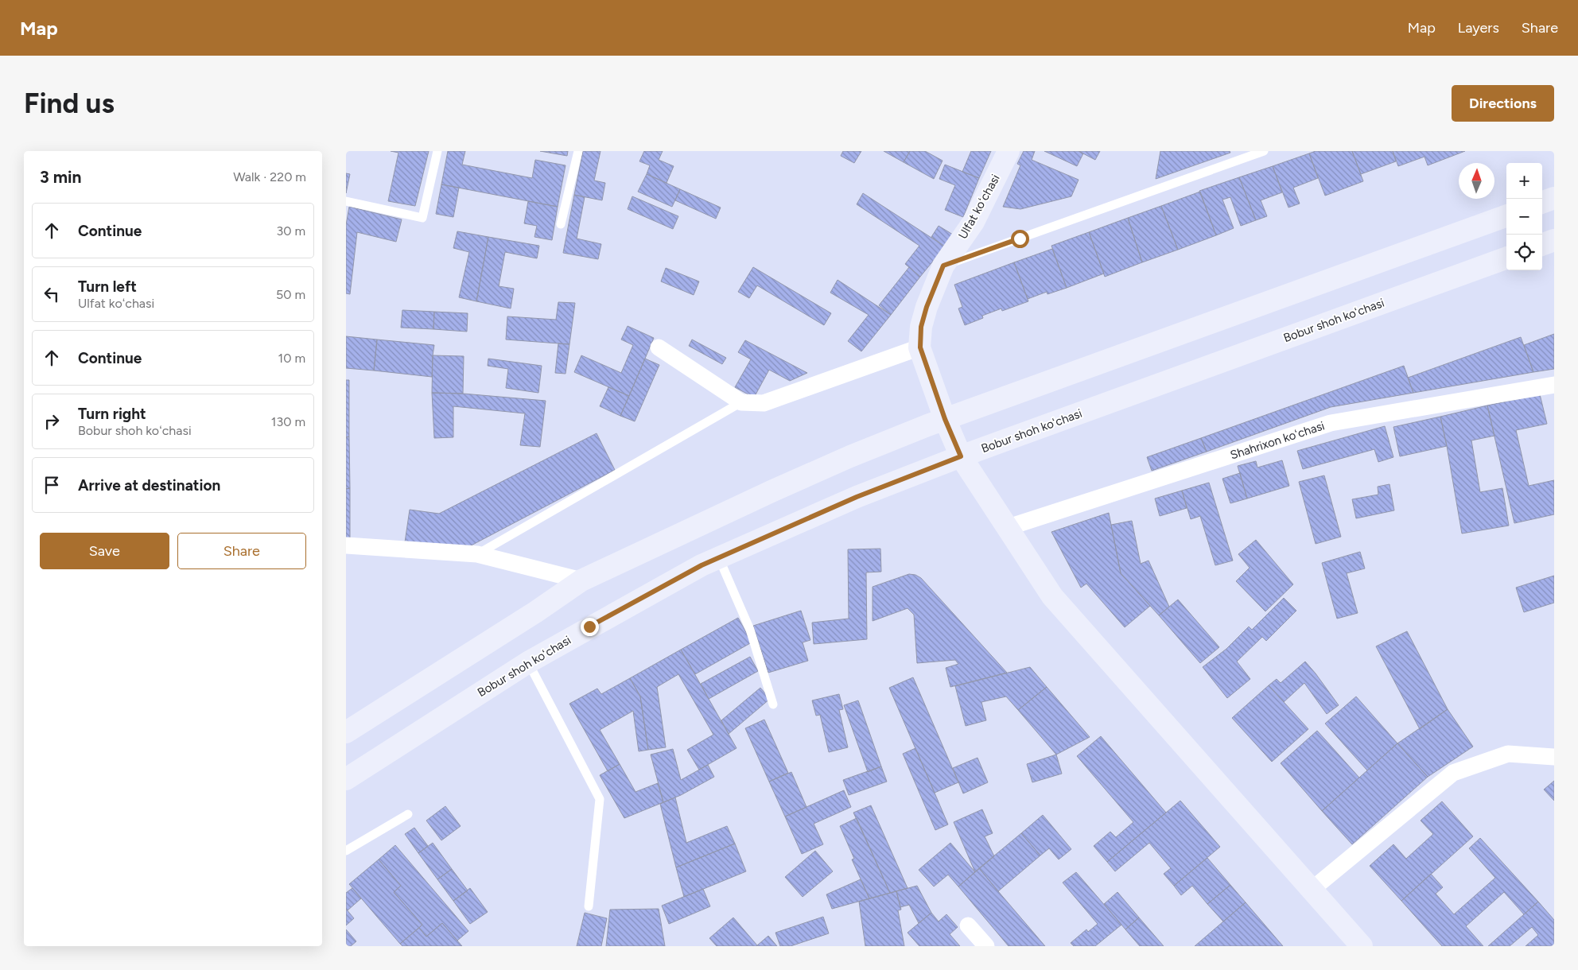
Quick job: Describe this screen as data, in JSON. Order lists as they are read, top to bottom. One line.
{"streets":{"main road":["Ulfat koʻchasi","Bobur shoh koʻchasi"],"street":["Shahrixon koʻchasi"]},"crossings":[["Ulfat koʻchasi","Bobur shoh koʻchasi"],["Ulfat koʻchasi","Shahrixon koʻchasi"]],"north":"top","page":{"header":"Map","nav":["Map","Layers","Share"],"buttons":["Directions",["Save","Share"]],"title":"Find us","heading":["3 min","Walk · 220 m"],"map_buttons":["+","−"],"list":[["Continue","30 m"],["Turn left","Ulfat koʻchasi","50 m"],["Continue","10 m"],["Turn right","Bobur shoh koʻchasi","130 m"],"Arrive at destination"]}}
